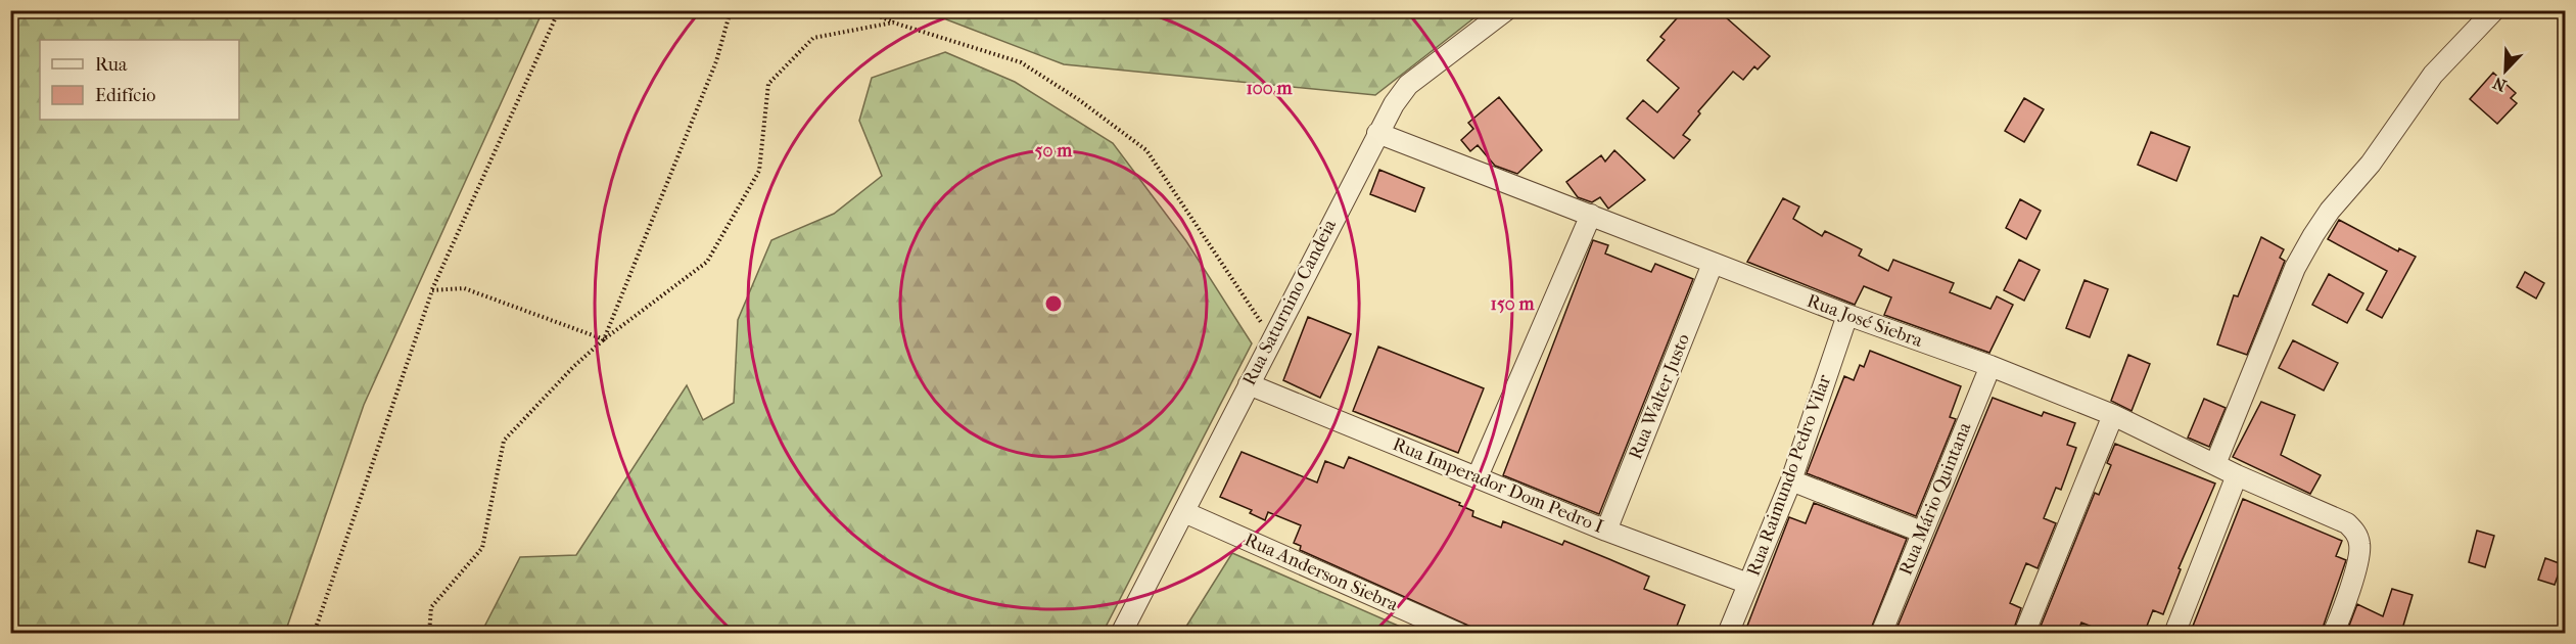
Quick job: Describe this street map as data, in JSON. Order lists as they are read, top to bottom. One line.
{"streets":{"street":["Rua Saturnino Candeia","Rua José Siebra","Rua Walter Justo","Rua Raimundo Pedro Vilar","Rua Imperador Dom Pedro I","Rua Mário Quintana","Rua Anderson Siebra"]},"crossings":[["Rua Saturnino Candeia","Rua José Siebra"],["Rua Saturnino Candeia","Rua Imperador Dom Pedro I"],["Rua Saturnino Candeia","Rua Anderson Siebra"],["Rua José Siebra","Rua Walter Justo"],["Rua José Siebra","Rua Raimundo Pedro Vilar"],["Rua José Siebra","Rua Mário Quintana"],["Rua Walter Justo","Rua Imperador Dom Pedro I"],["Rua Raimundo Pedro Vilar","Rua Imperador Dom Pedro I"]],"legend":["Rua","Edifício"],"north":"bottom left","rings":["100 m","50 m","150 m"]}
